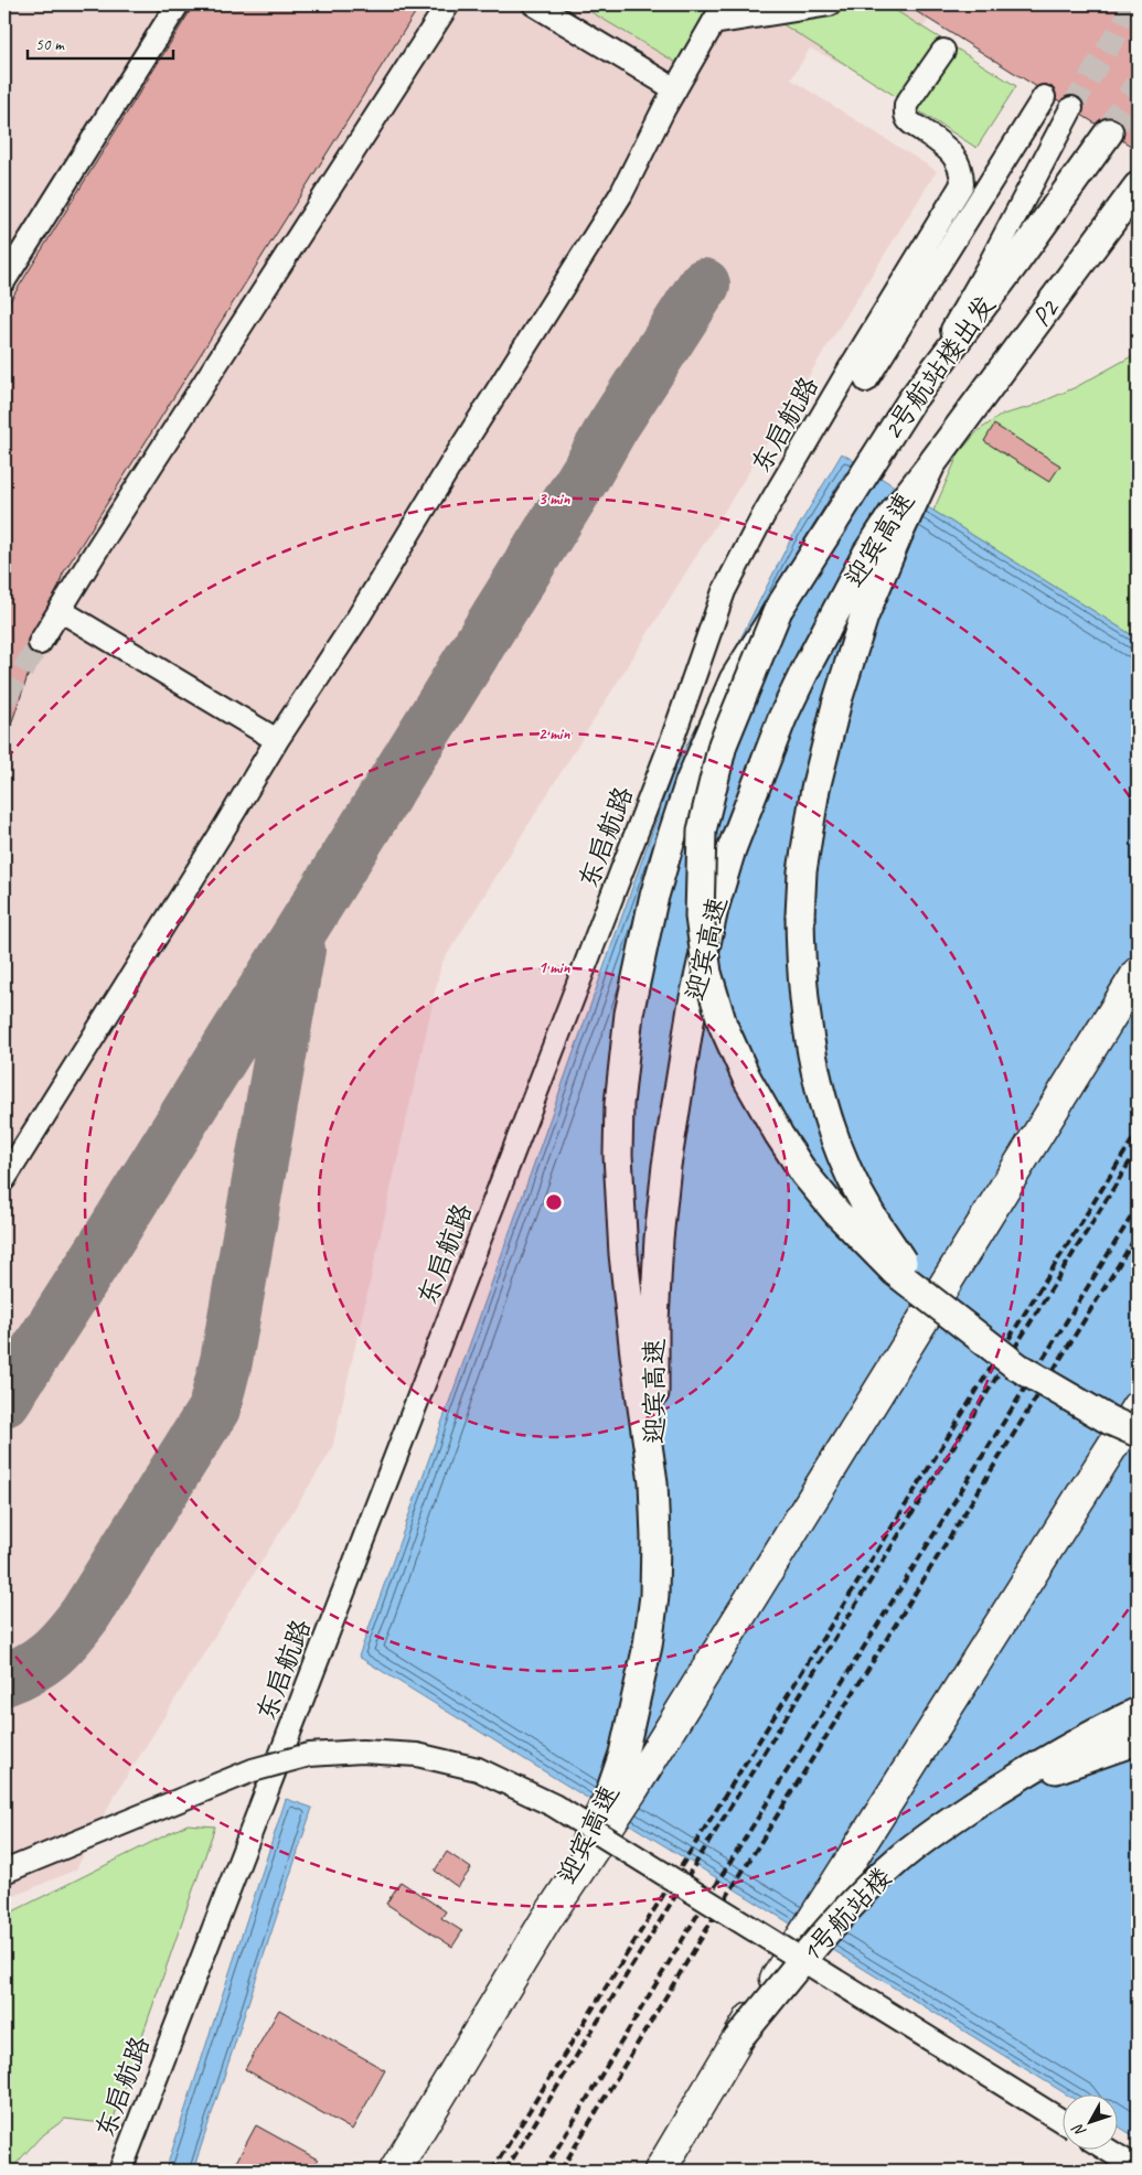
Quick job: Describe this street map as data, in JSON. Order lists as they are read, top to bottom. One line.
{"streets":{"main road":["P2","2号航站楼出发","迎宾高速","1号航站楼"],"lane":["东启航路"]},"crossings":[["P2","迎宾高速"],["2号航站楼出发","迎宾高速"]],"scale_bar":"50 m","north":"bottom left","rings":["3 min","2 min","1 min"]}
